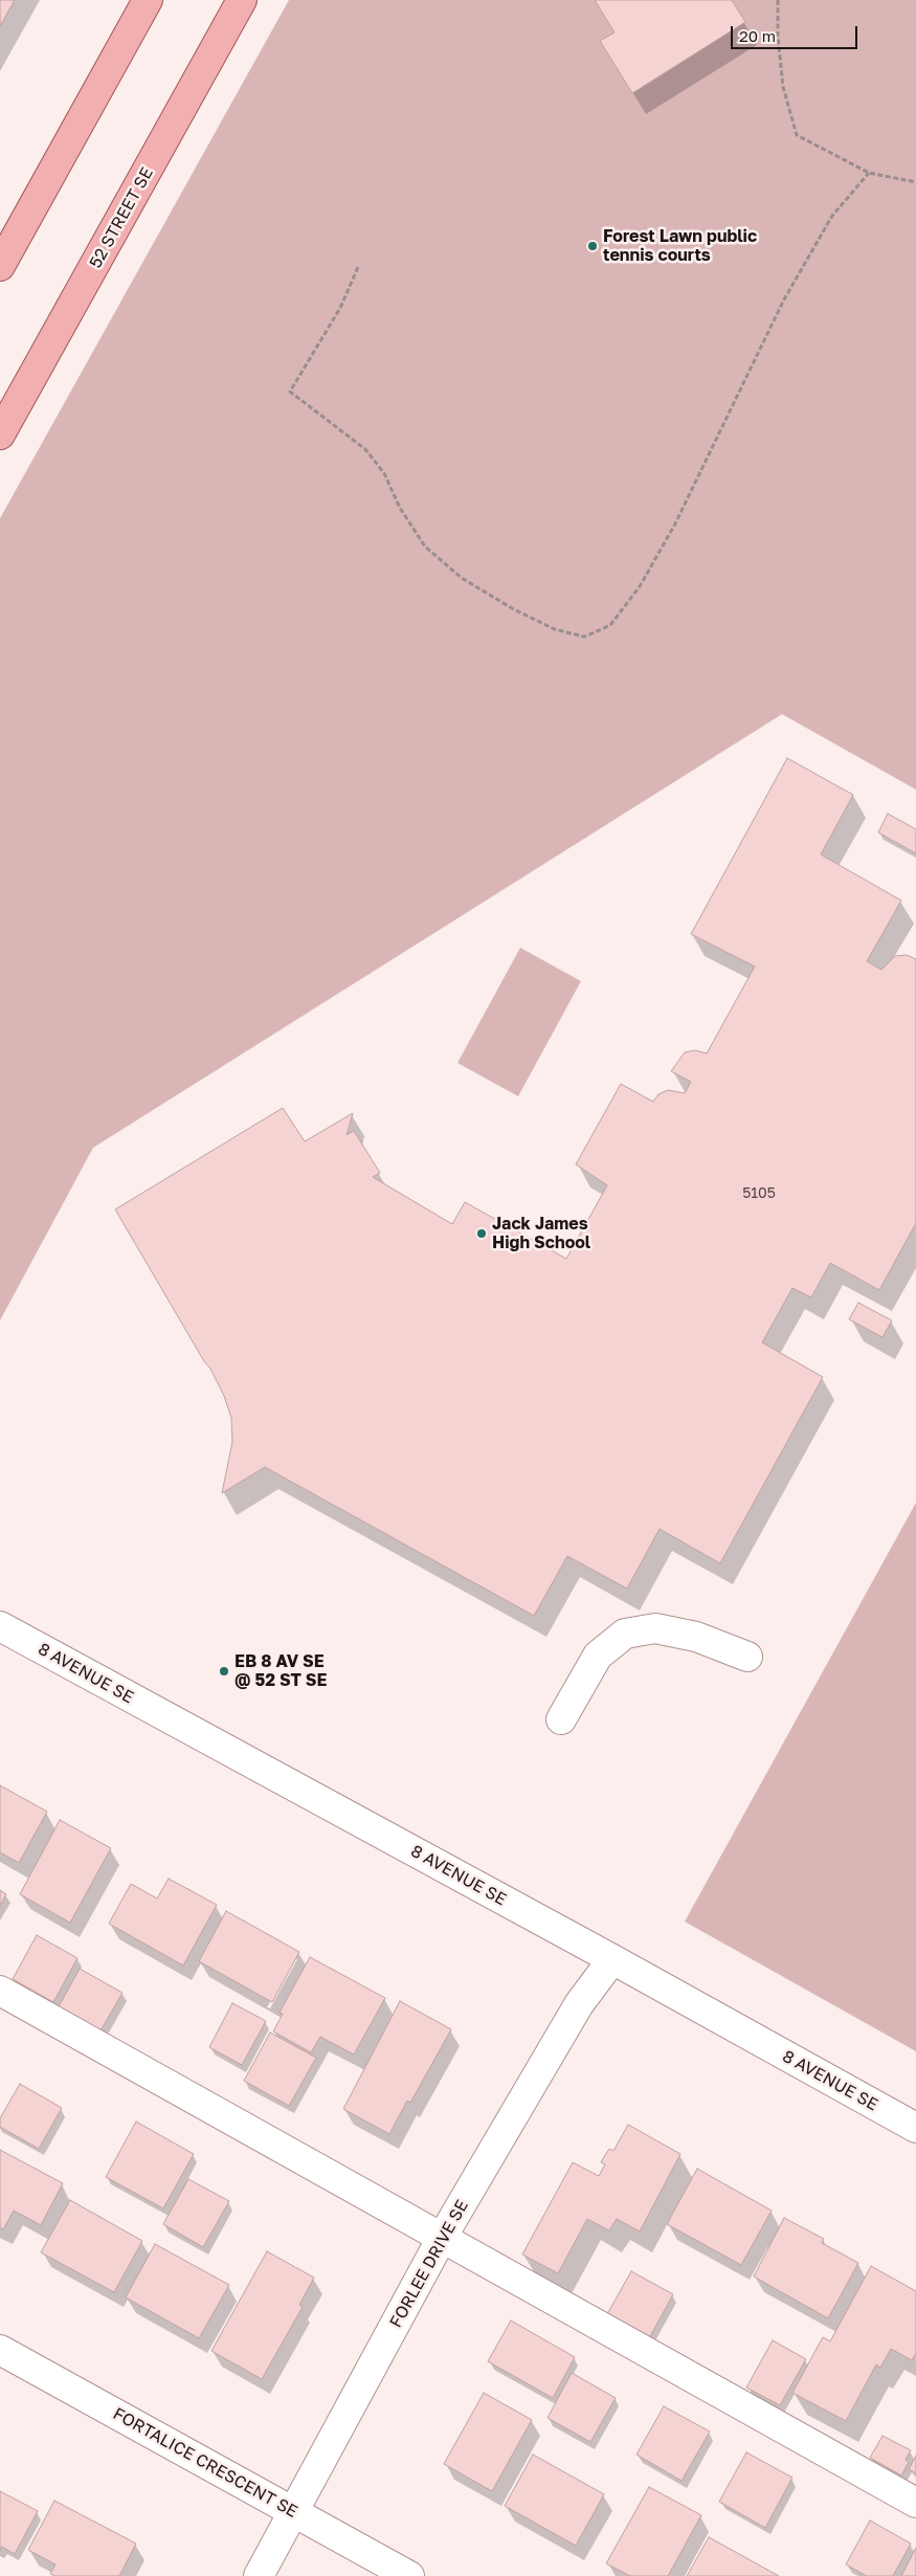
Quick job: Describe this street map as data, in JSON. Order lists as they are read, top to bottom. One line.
{"streets":{"main road":["52 STREET SE"],"street":["8 AVENUE SE","FORLEE DRIVE SE","FORTALICE CRESCENT SE"]},"crossings":[["8 AVENUE SE","FORLEE DRIVE SE"],["FORLEE DRIVE SE","FORTALICE CRESCENT SE"]],"places":["Forest Lawn public tennis courts","Jack James High School","EB 8 AV SE @ 52 ST SE"],"house_numbers":["5105"],"scale_bar":"20 m"}
